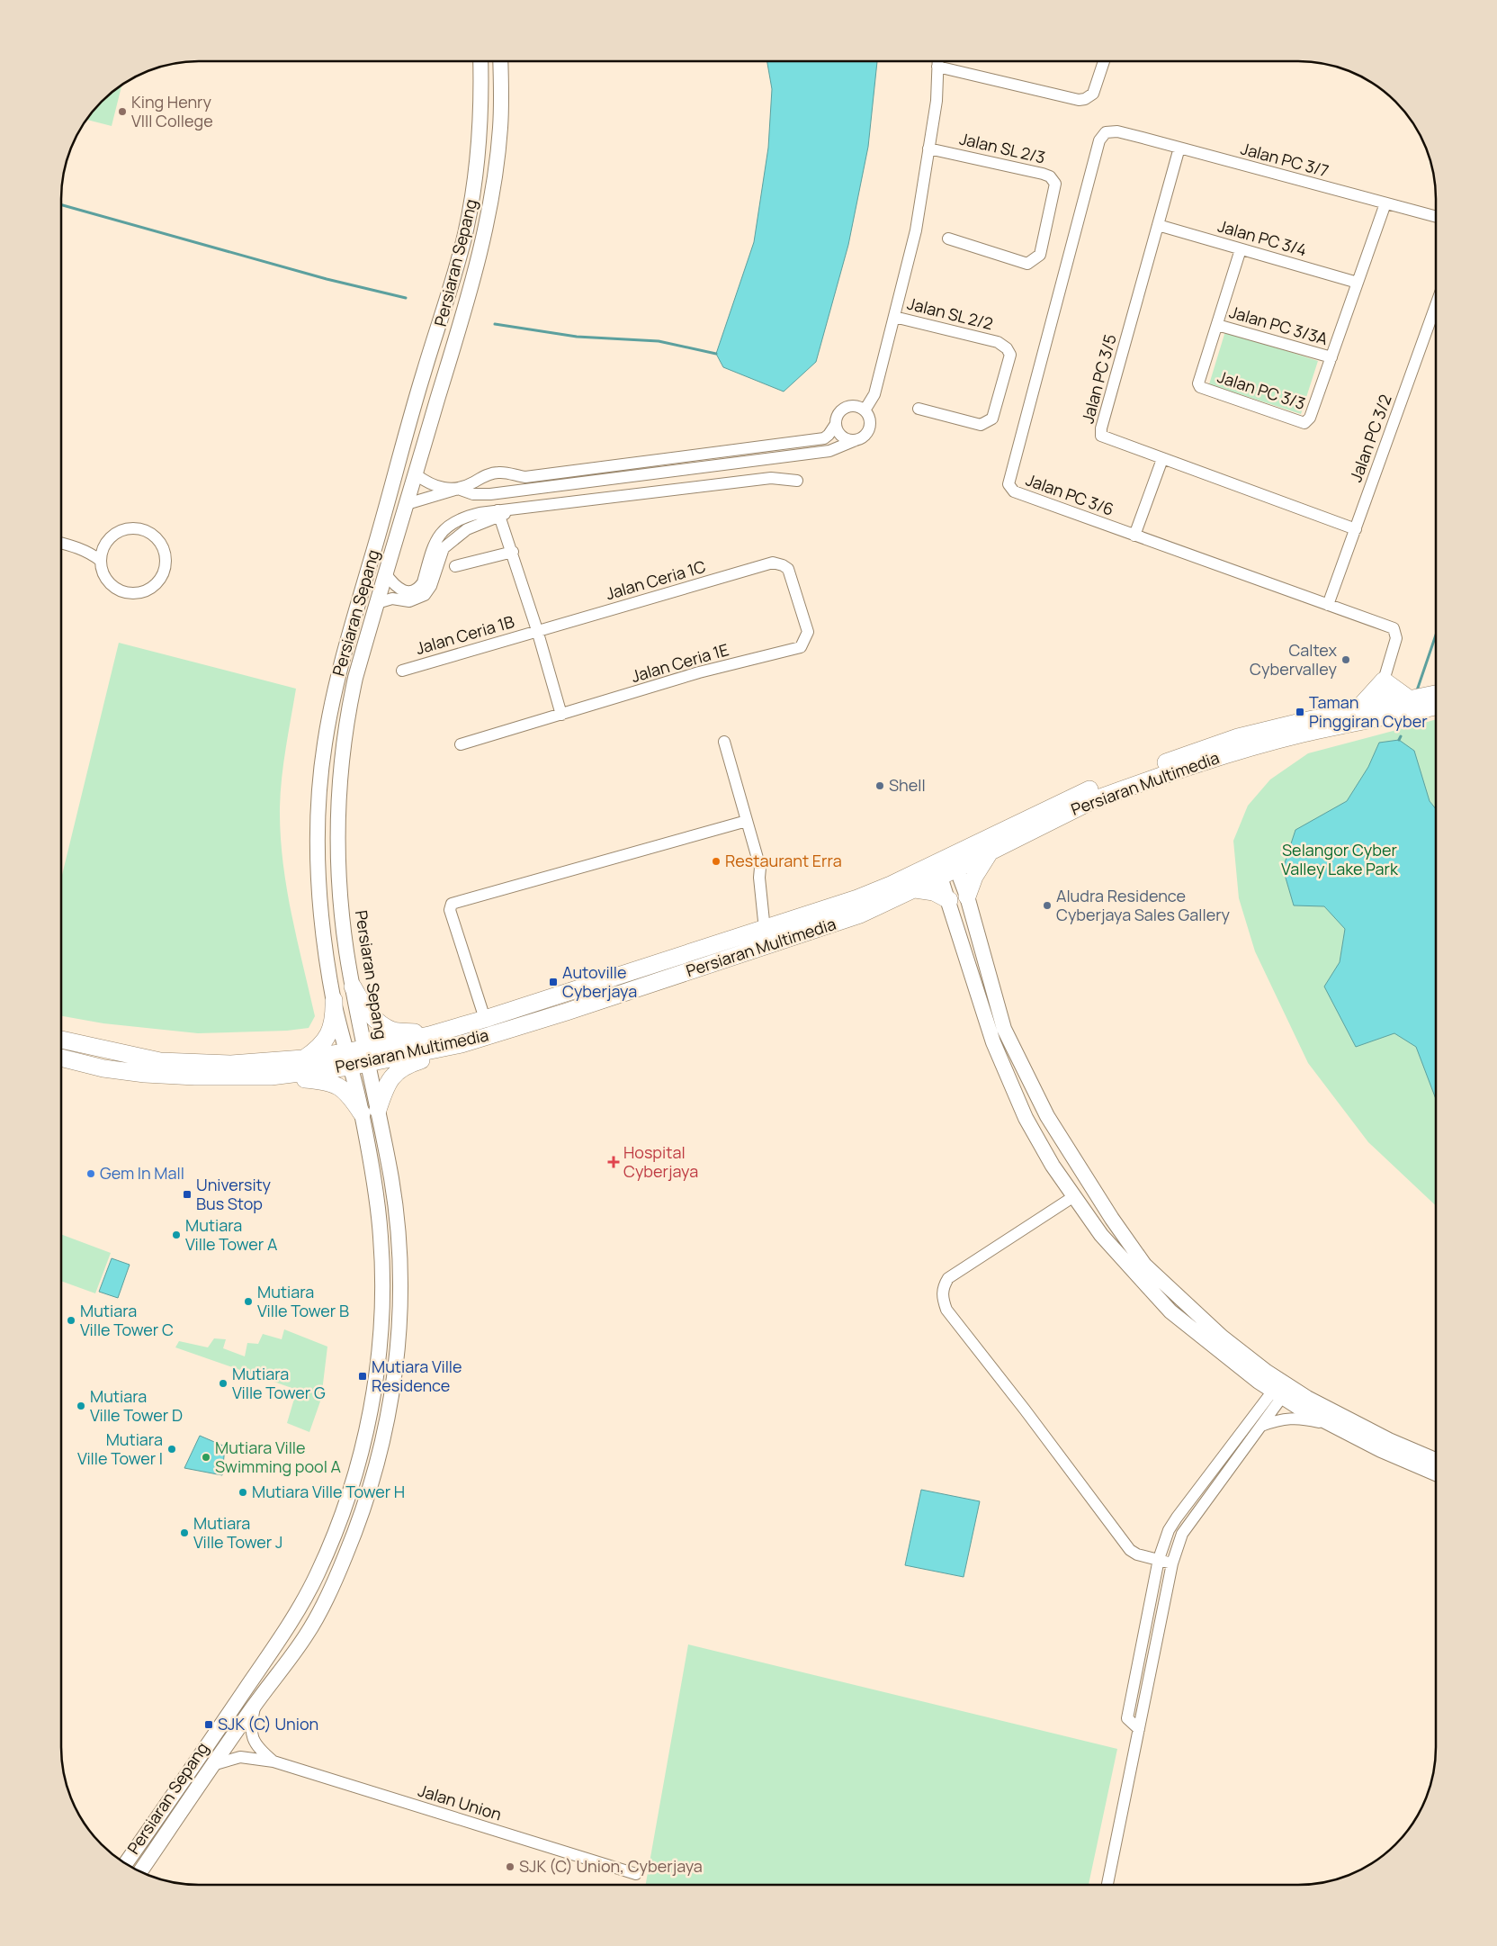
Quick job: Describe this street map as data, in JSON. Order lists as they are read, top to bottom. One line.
{"streets":{"main road":["Persiaran Multimedia"],"street":["Jalan SL 2/3","Jalan PC 3/7","Jalan PC 3/4","Persiaran Sepang","Jalan SL 2/2","Jalan PC 3/3A","Jalan PC 3/5","Jalan PC 3/3","Jalan PC 3/2","Jalan PC 3/6","Jalan Ceria 1C","Jalan Ceria 1B","Jalan Ceria 1E","Jalan Union"]},"crossings":[["Jalan PC 3/7","Jalan PC 3/5"],["Jalan PC 3/7","Jalan PC 3/3"],["Jalan PC 3/7","Jalan PC 3/6"],["Jalan PC 3/4","Jalan PC 3/5"],["Jalan PC 3/4","Jalan PC 3/3"],["Persiaran Sepang","Persiaran Multimedia"],["Persiaran Sepang","Jalan Union"],["Jalan PC 3/3A","Jalan PC 3/3"],["Jalan PC 3/5","Jalan PC 3/2"],["Jalan PC 3/2","Jalan PC 3/6"],["Jalan PC 3/6","Persiaran Multimedia"],["Jalan Ceria 1C","Jalan Ceria 1B"],["Jalan Ceria 1C","Jalan Ceria 1E"]],"parks":["Selangor Cyber Valley Lake Park"],"places":{"other":["King Henry VIII College","Caltex Cybervalley","Shell","Restaurant Erra","Aludra Residence Cyberjaya Sales Gallery","Gem In Mall","Mutiara Ville Tower A","Mutiara Ville Tower B","Mutiara Ville Tower C","Mutiara Ville Tower G","Mutiara Ville Tower D","Mutiara Ville Tower I","Mutiara Ville Swimming pool A","Mutiara Ville Tower H","Mutiara Ville Tower J","SJK (C) Union, Cyberjaya"],"transit":["Taman Pinggiran Cyber","Autoville Cyberjaya","University Bus Stop","Mutiara Ville Residence","SJK (C) Union"],"health":["Hospital Cyberjaya"]}}
